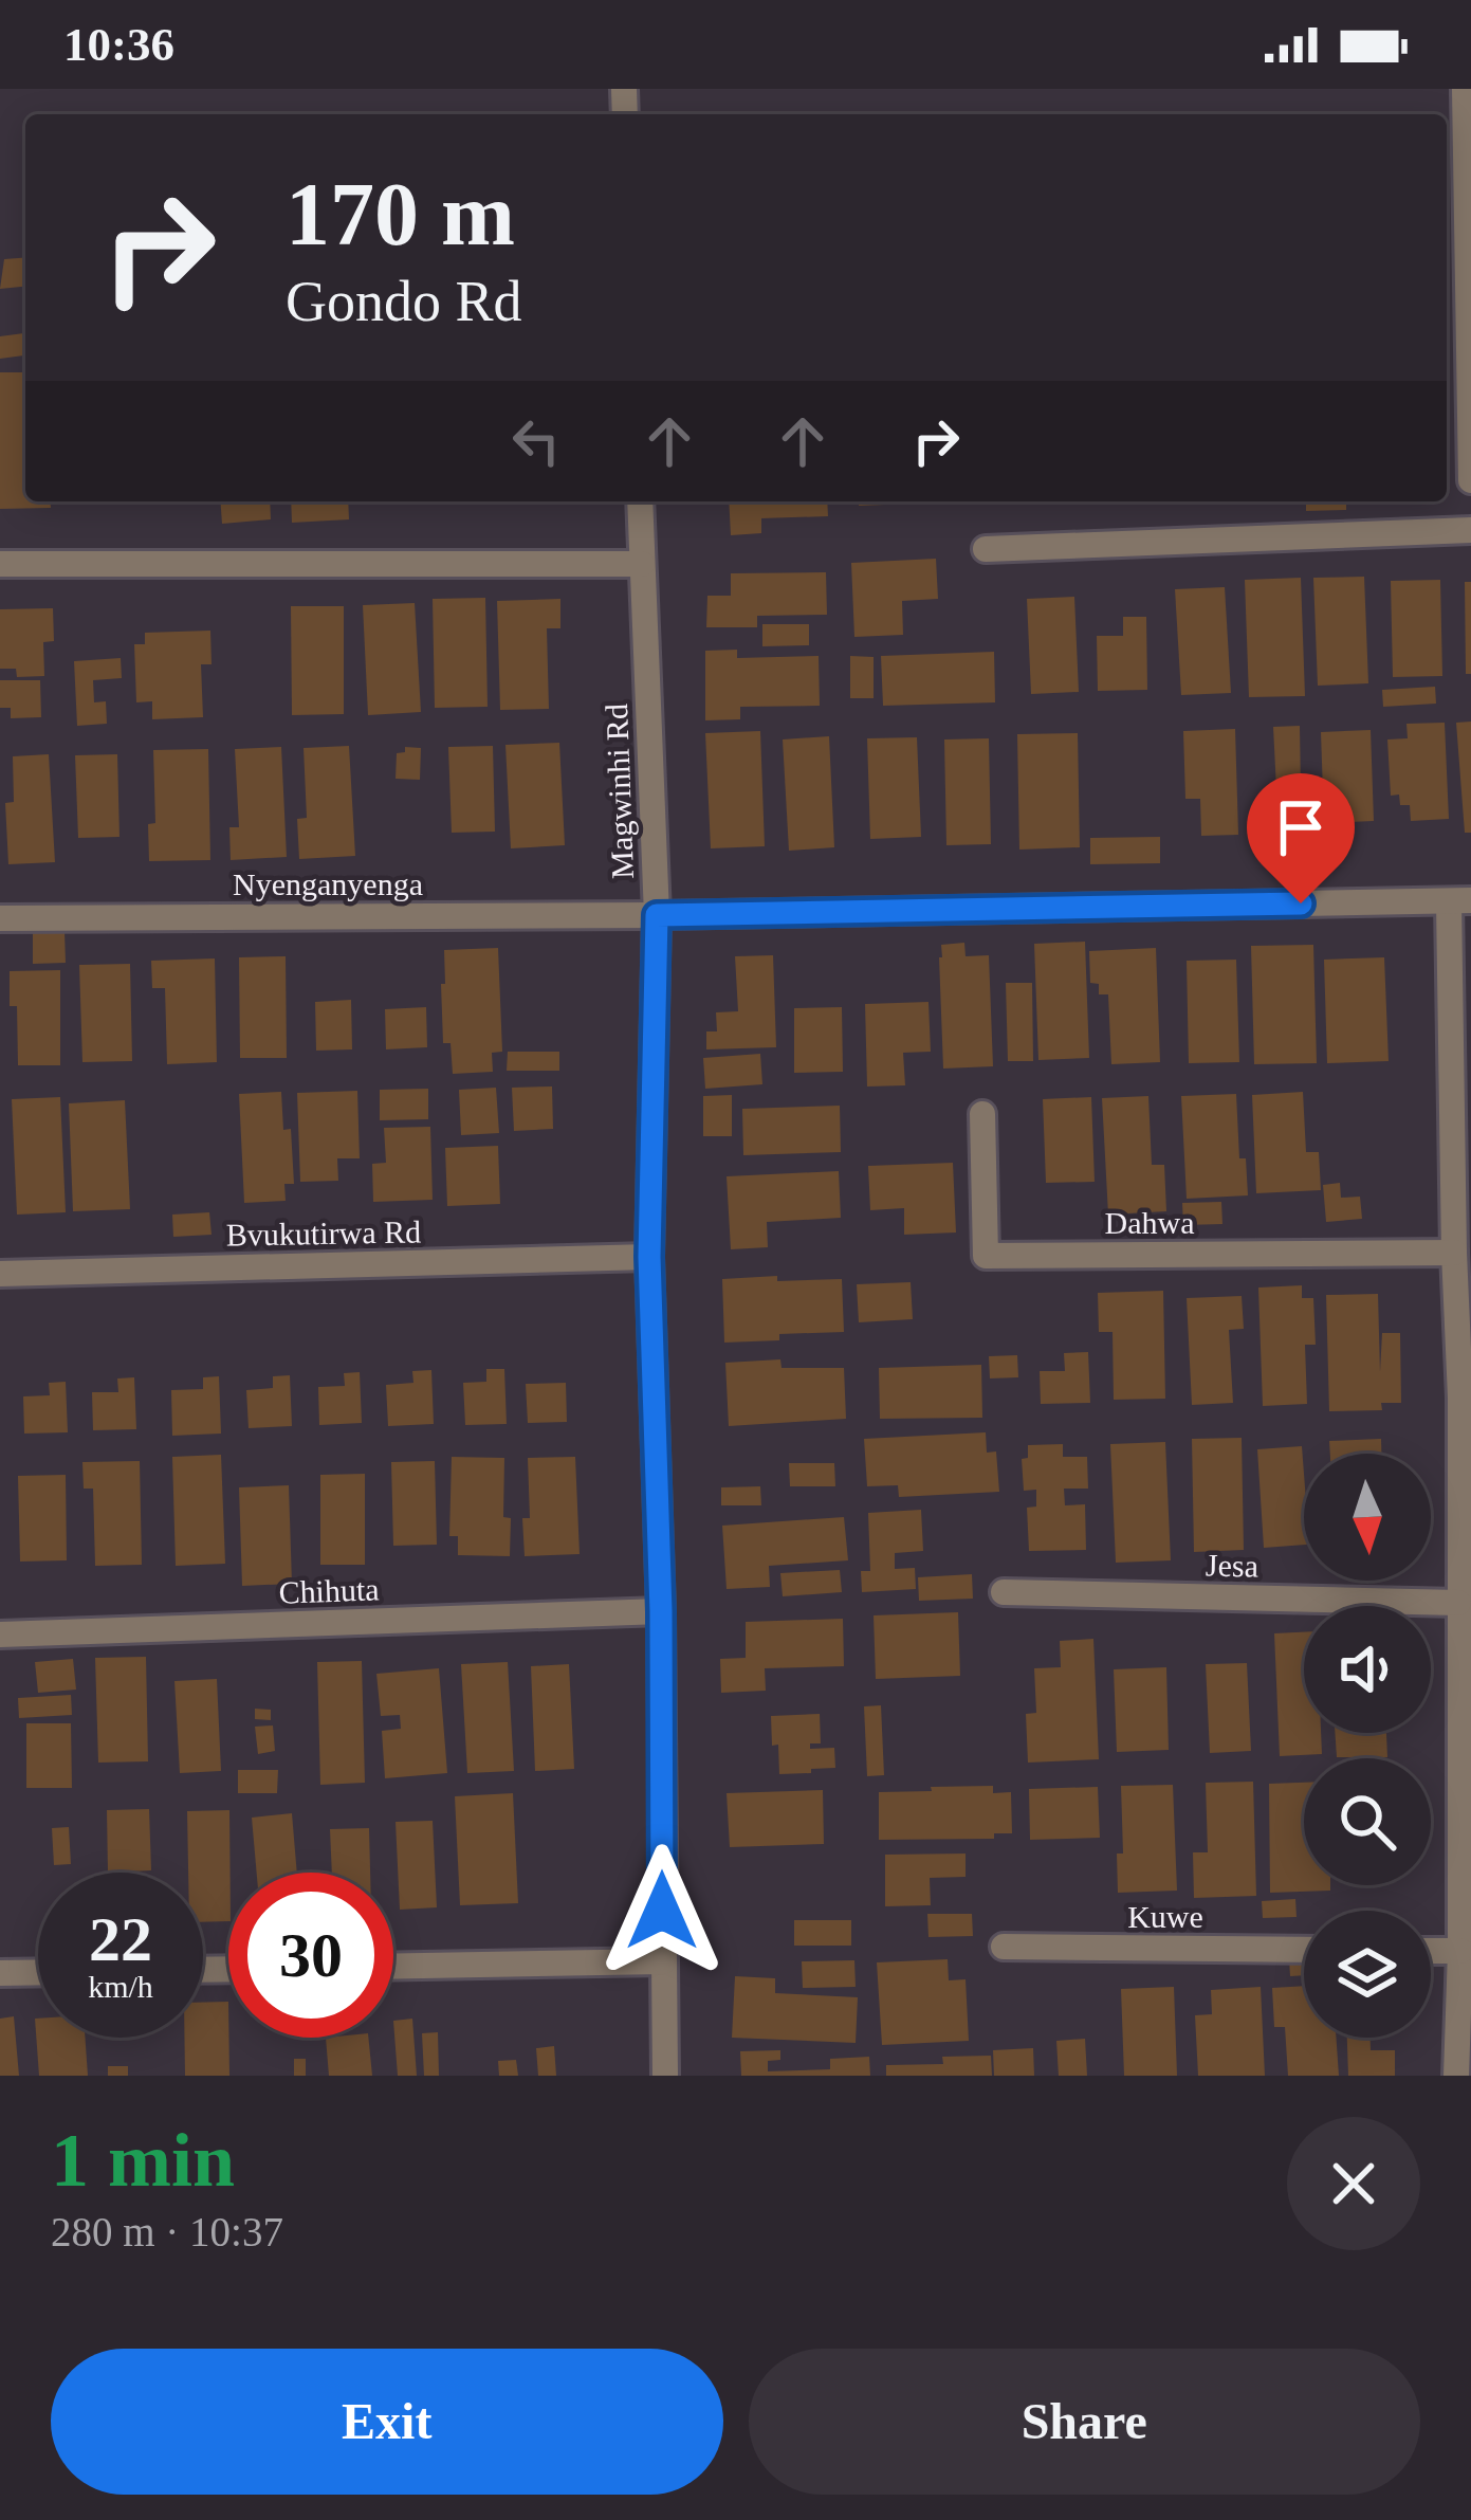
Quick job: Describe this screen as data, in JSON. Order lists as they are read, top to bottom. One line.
{"streets":{"street":["Magwinhi Rd","Nyenganyenga","Dahwa","Bvukutirwa Rd","Jesa","Chihuta","Kuwe"]},"crossings":[["Magwinhi Rd","Nyenganyenga"],["Magwinhi Rd","Bvukutirwa Rd"],["Magwinhi Rd","Chihuta"]],"north":"bottom","page":{"status":"10:36","turn":["170 m","Gondo Rd"],"speed":"22 km/h","limit":"30","heading":["1 min","280 m · 10:37"],"buttons":["Exit","Share"]}}
